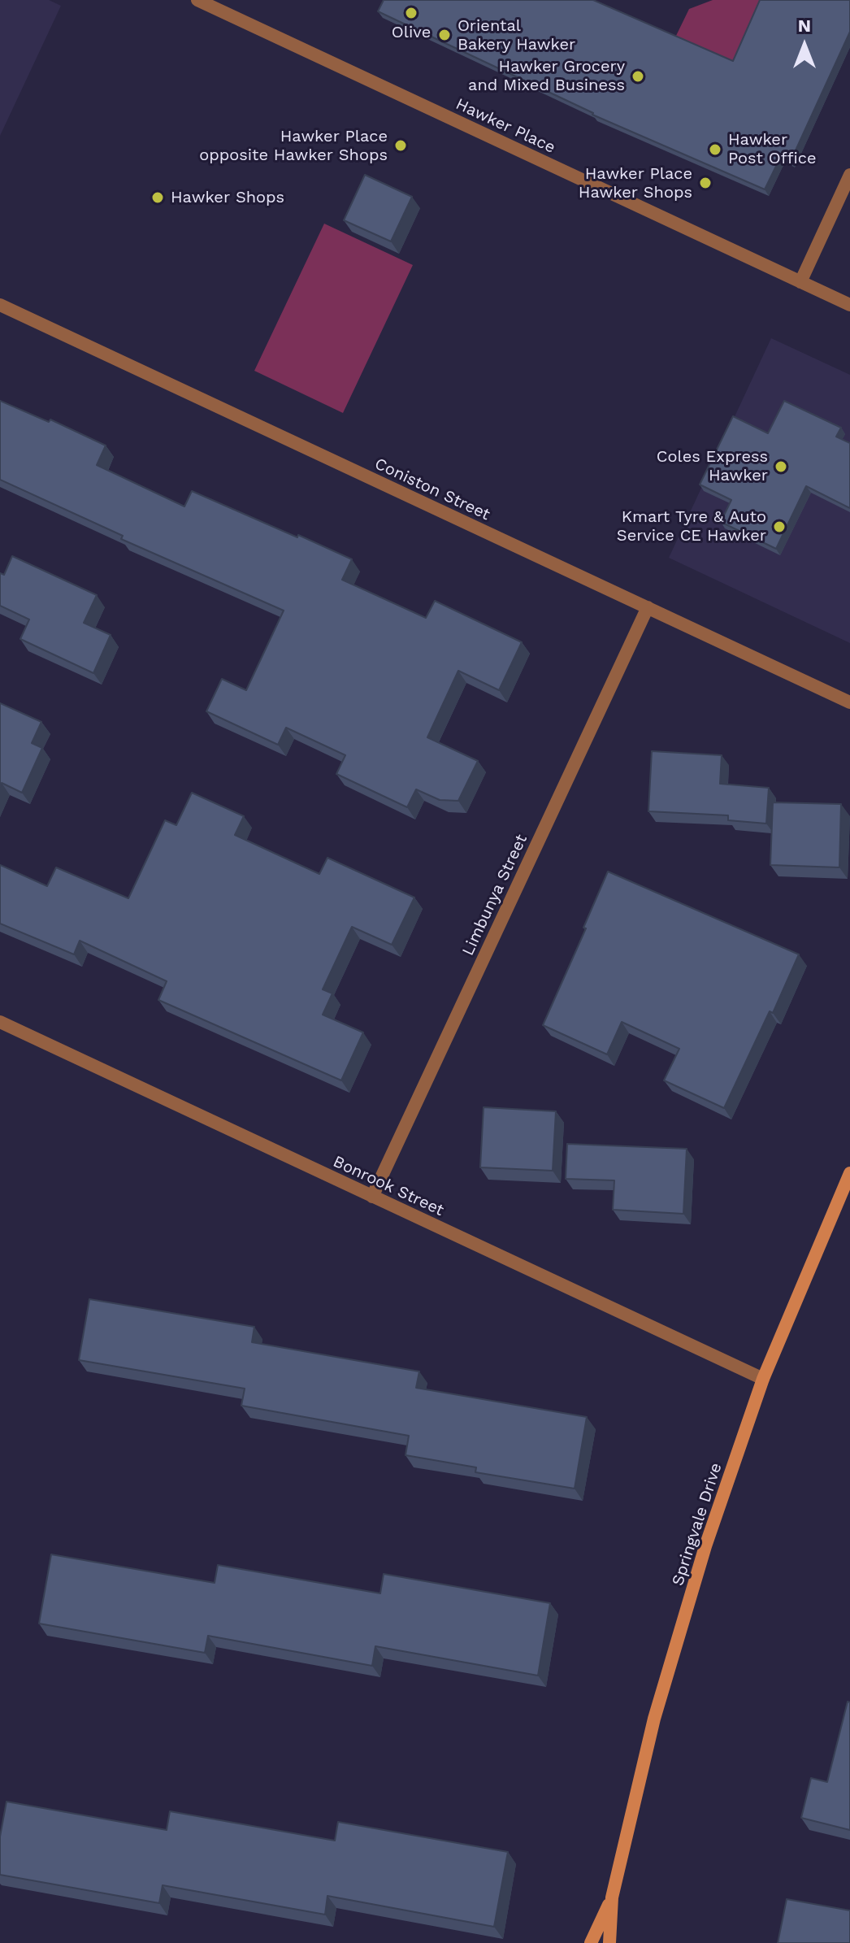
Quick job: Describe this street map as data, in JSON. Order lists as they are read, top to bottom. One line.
{"streets":{"main road":["Springvale Drive"],"street":["Hawker Place","Coniston Street","Limbunya Street","Bonrook Street"]},"crossings":[["Coniston Street","Limbunya Street"],["Limbunya Street","Bonrook Street"],["Bonrook Street","Springvale Drive"]],"places":["Olive","Oriental Bakery Hawker","Hawker Grocery and Mixed Business","Hawker Place opposite Hawker Shops","Hawker Post Office","Hawker Place Hawker Shops","Hawker Shops","Coles Express Hawker","Kmart Tyre & Auto Service CE Hawker"],"north":"top"}
